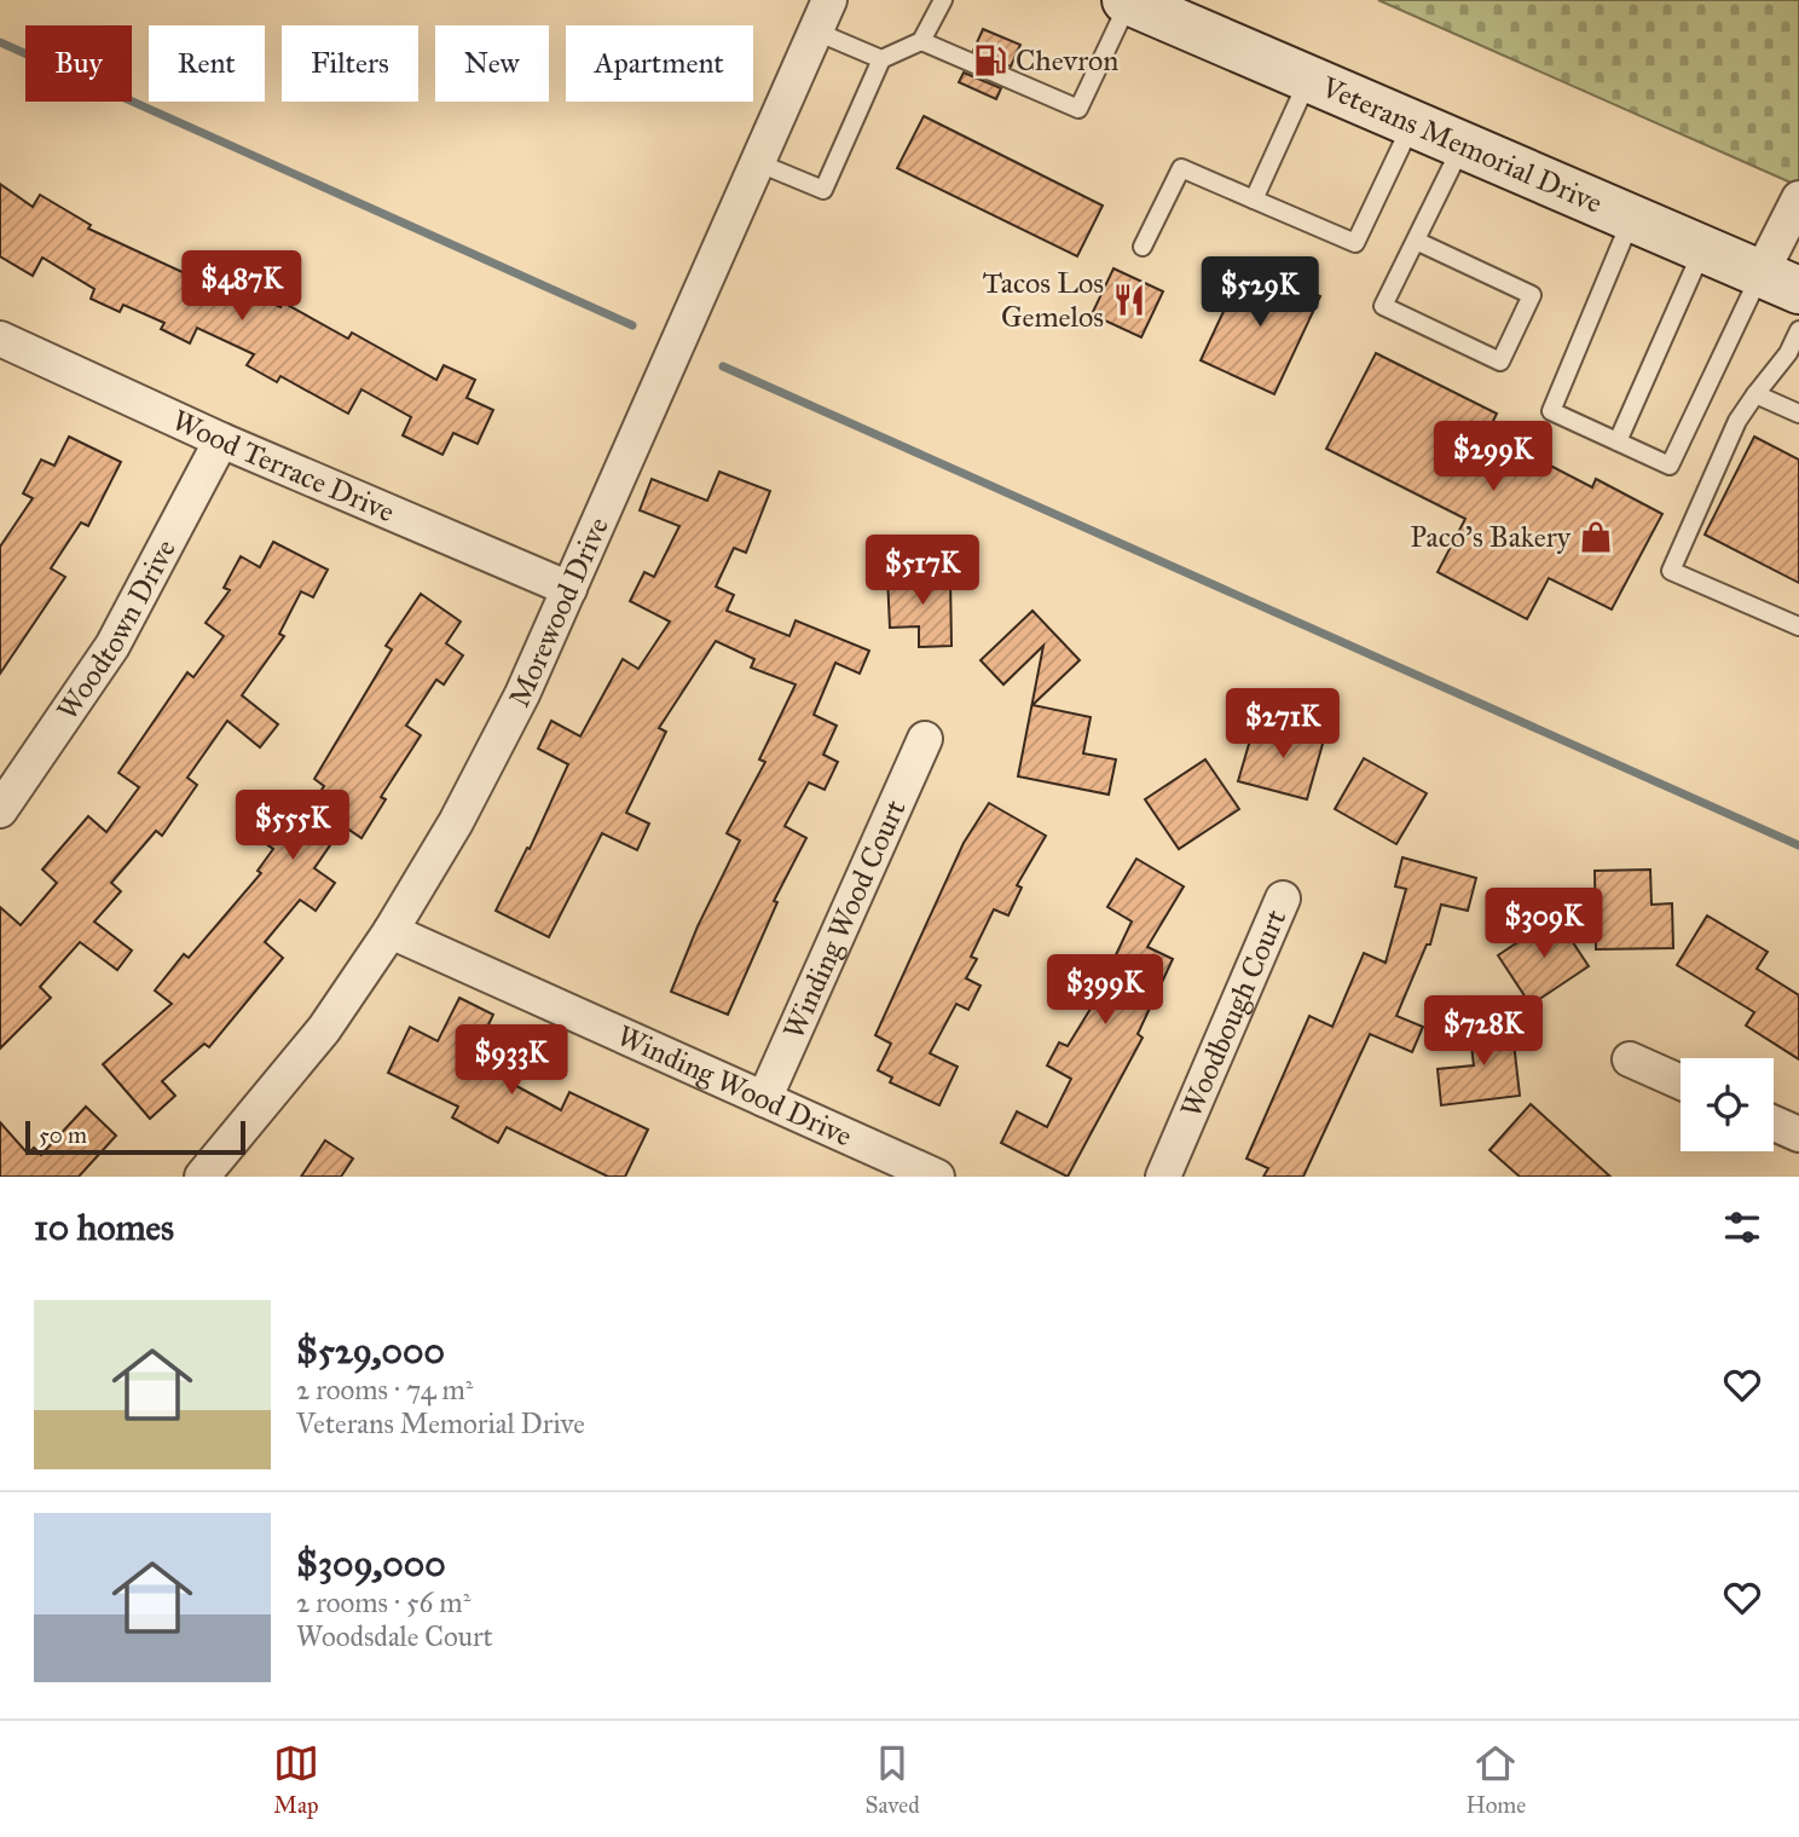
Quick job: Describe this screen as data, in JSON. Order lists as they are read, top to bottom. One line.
{"streets":{"main road":["Veterans Memorial Drive"],"street":["Wood Terrace Drive","Morewood Drive","Woodtown Drive","Winding Wood Court","Woodbough Court","Winding Wood Drive"]},"crossings":[["Wood Terrace Drive","Morewood Drive"],["Wood Terrace Drive","Woodtown Drive"],["Morewood Drive","Winding Wood Drive"],["Winding Wood Court","Winding Wood Drive"]],"places":{"fuel station":["Chevron"],"restaurant":["Tacos Los Gemelos"],"shop":["Paco's Bakery"]},"scale_bar":"50 m","page":{"chip":["Buy","Rent","Filters","New","Apartment"],"price":["$487K","$529K","$299K","$517K","$271K","$555K","$309K","$399K","$728K","$933K"],"scale":"50 m","heading":"10 homes","list":[{"name":"$529,000","note":"2 rooms · 74 m² · Veterans Memorial Drive"},{"name":"$309,000","note":"2 rooms · 56 m² · Woodsdale Court"}],"tabs":["Map","Saved","Home"]}}
